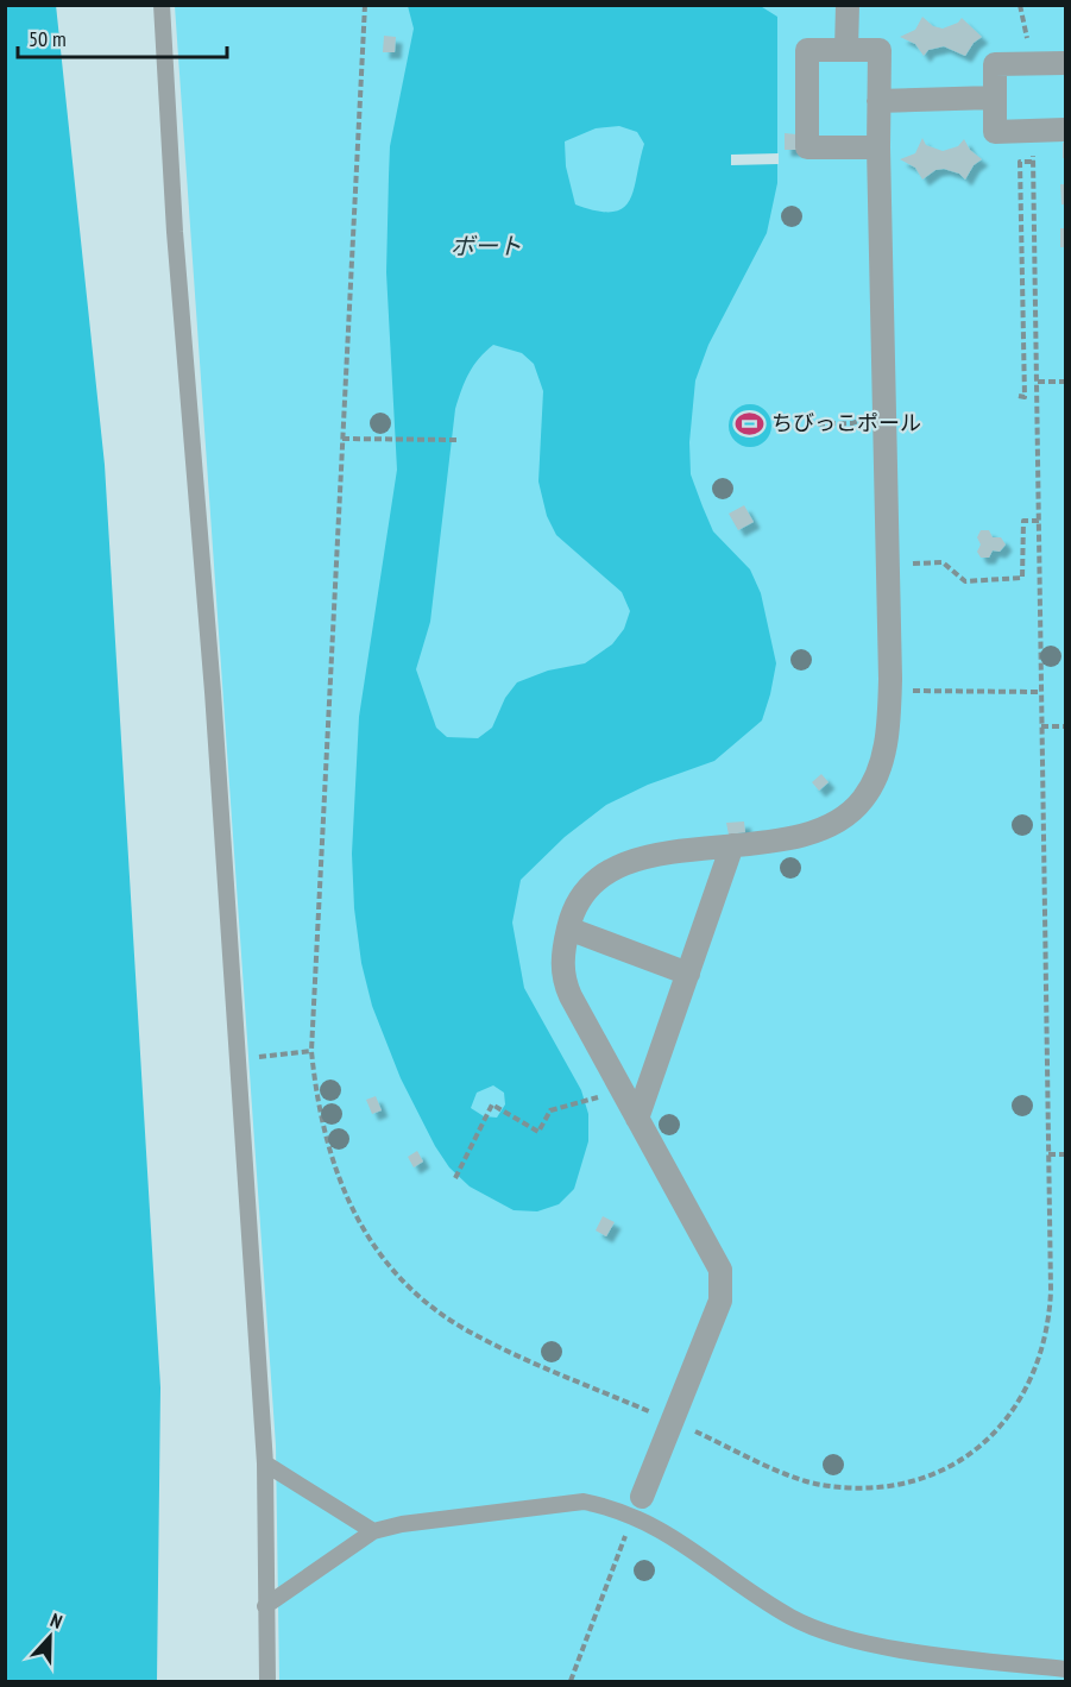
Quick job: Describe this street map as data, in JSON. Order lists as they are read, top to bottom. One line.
{"water":["ボート"],"places":{"sports":["ちびっこポール"]},"scale_bar":"50 m","north":"top"}
